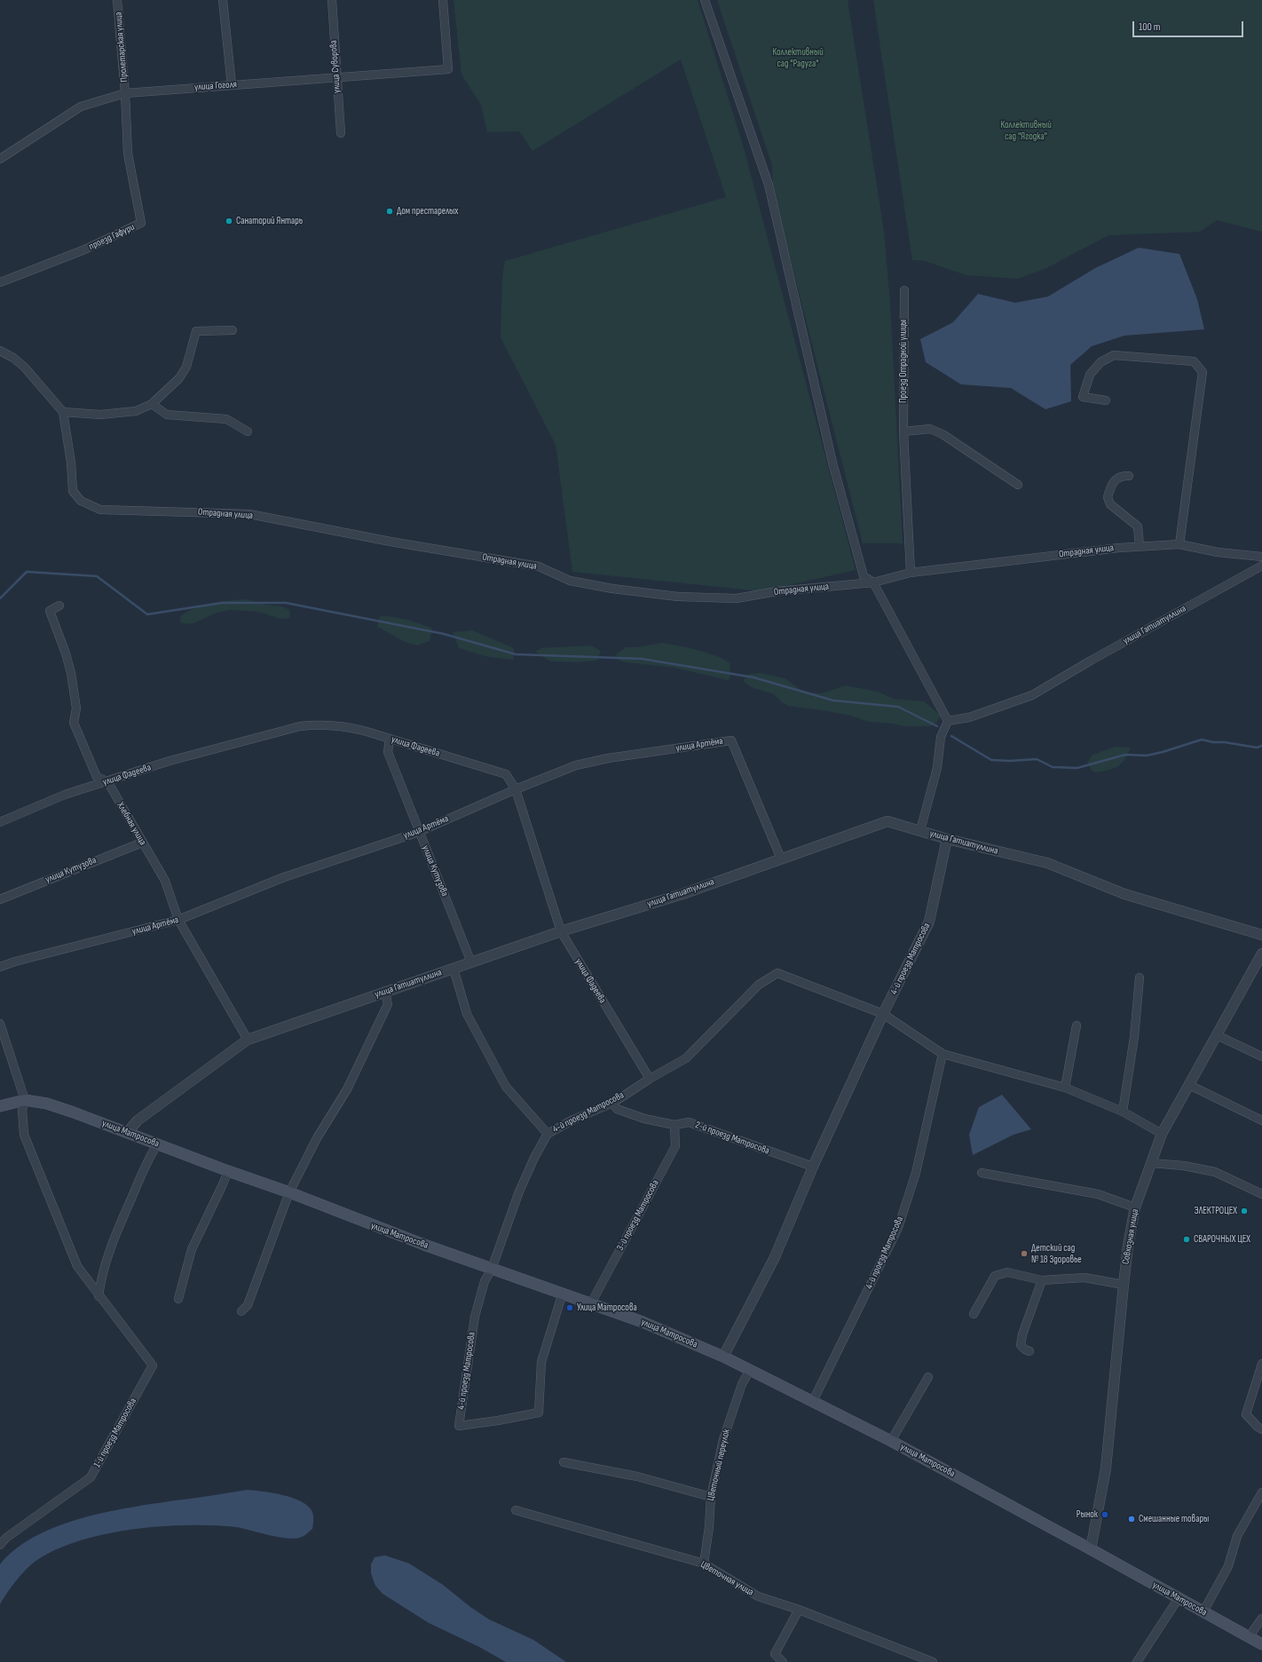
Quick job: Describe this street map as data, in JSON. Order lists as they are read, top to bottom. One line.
{"streets":{"main road":["улица Матросова"],"street":["Пролетарская улица","улица Суворова","улица Гоголя","проезд Гафури","Проезд Отрадной улицы","Отрадная улица","улица Гатиатуллина","улица Артёма","улица Фадеева","Хлебная улица","улица Кутузова","4-й проезд Матросова","2-й проезд Матросова","3-й проезд Матросова","Совхозная улица","1-й проезд Матросова","Цветочный переулок","Цветочная улица"]},"crossings":[["Пролетарская улица","улица Гоголя"],["Пролетарская улица","проезд Гафури"],["улица Суворова","улица Гоголя"],["улица Гоголя","проезд Гафури"],["Проезд Отрадной улицы","Отрадная улица"],["улица Гатиатуллина","улица Артёма"],["улица Гатиатуллина","улица Фадеева"],["улица Гатиатуллина","Хлебная улица"],["улица Гатиатуллина","улица Кутузова"],["улица Гатиатуллина","4-й проезд Матросова"],["улица Гатиатуллина","улица Матросова"],["улица Артёма","улица Фадеева"],["улица Артёма","Хлебная улица"],["улица Артёма","улица Кутузова"],["улица Фадеева","Хлебная улица"],["улица Фадеева","улица Кутузова"],["улица Фадеева","4-й проезд Матросова"],["Хлебная улица","улица Кутузова"],["4-й проезд Матросова","улица Матросова"],["4-й проезд Матросова","2-й проезд Матросова"],["4-й проезд Матросова","Совхозная улица"],["улица Матросова","3-й проезд Матросова"],["улица Матросова","Совхозная улица"],["улица Матросова","1-й проезд Матросова"],["улица Матросова","Цветочный переулок"],["2-й проезд Матросова","3-й проезд Матросова"],["Цветочный переулок","Цветочная улица"]],"parks":["Коллективный сад \"Радуга\"","Коллективный сад \"Ягодка\""],"places":["Дом престарелых","Санаторий Янтарь","ЭЛЕКТРОЦЕХ","СВАРОЧНЫХ ЦЕХ","Детский сад № 18 Здоровье","Улица Матросова","Рынок","Смешанные товары"],"scale_bar":"100 m"}
